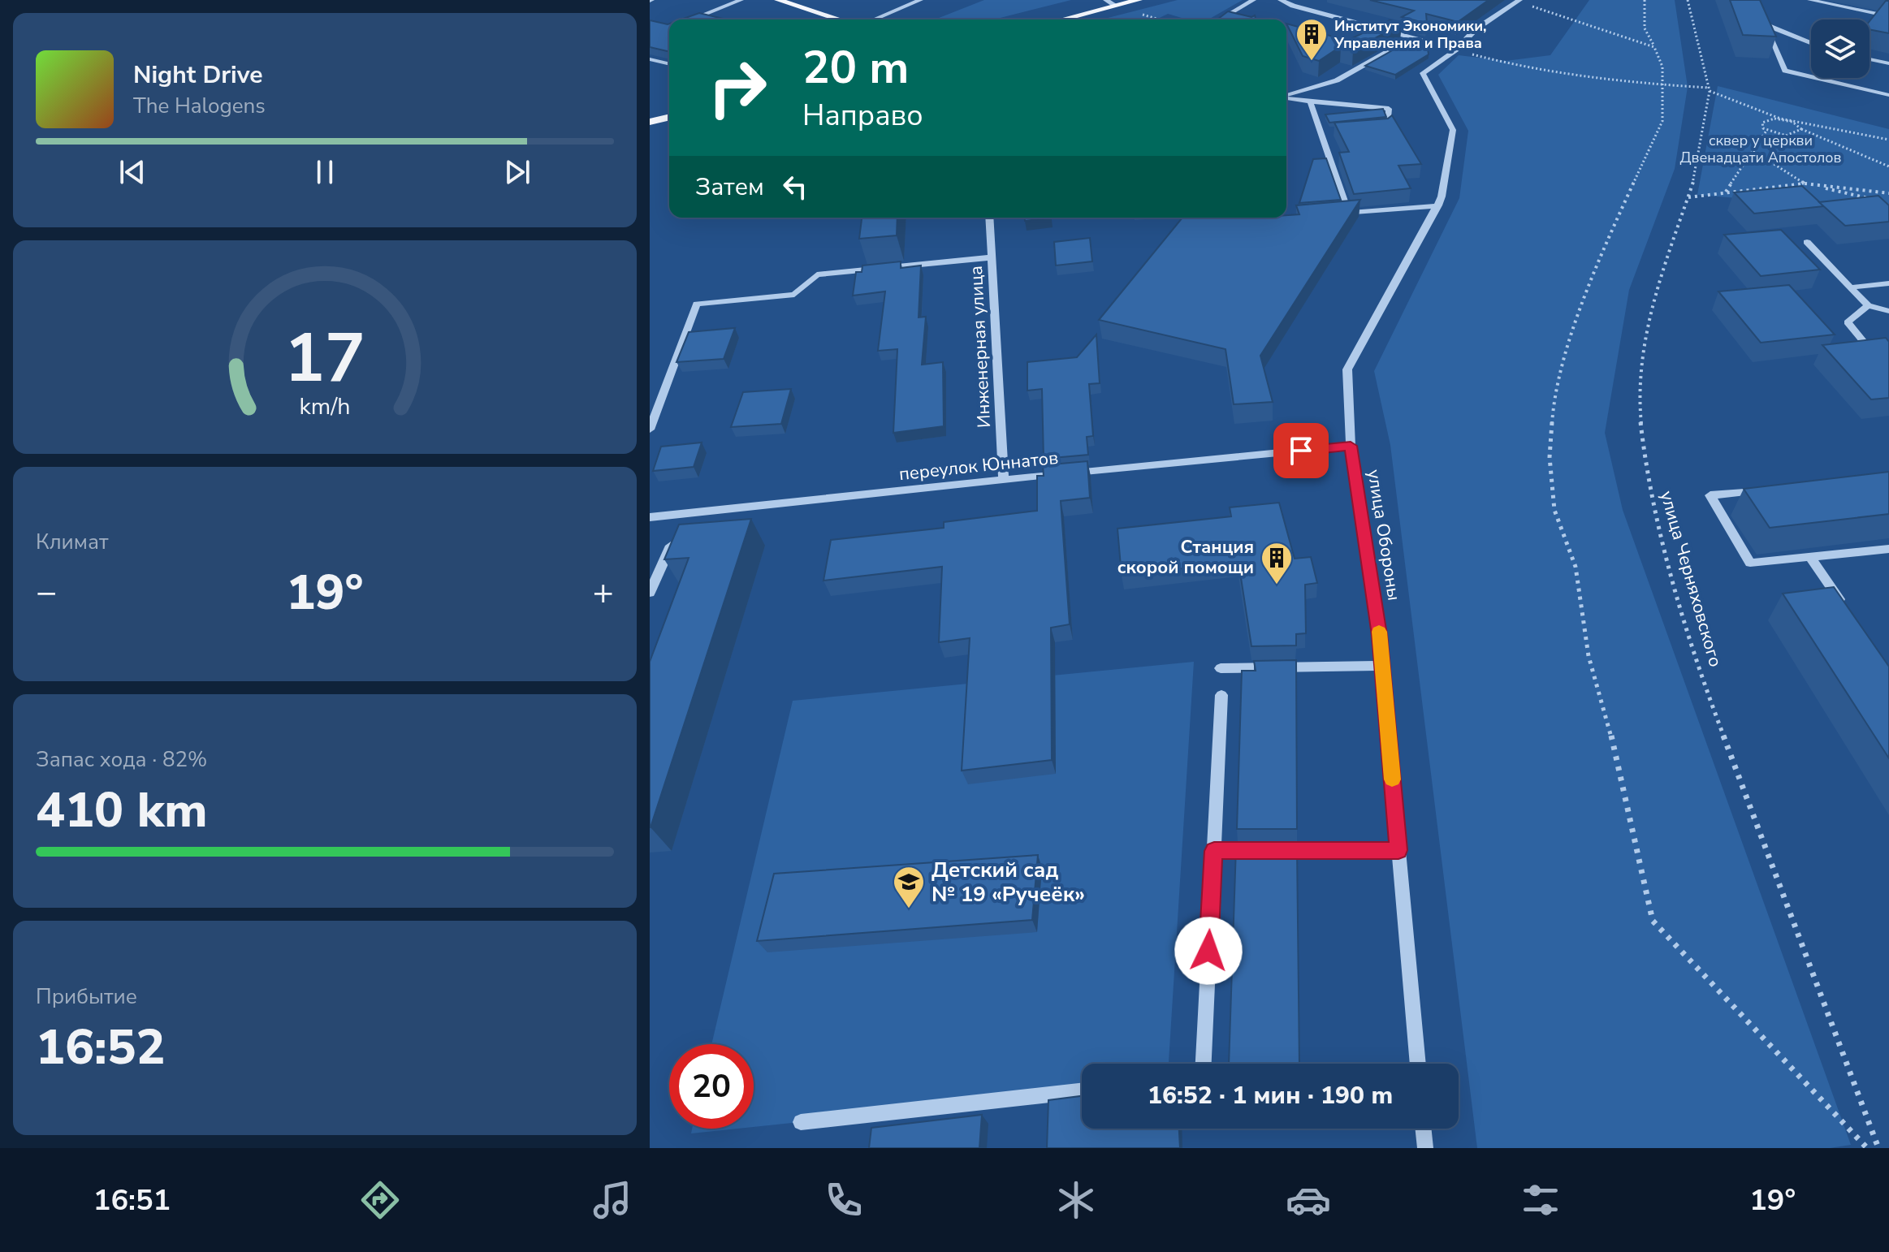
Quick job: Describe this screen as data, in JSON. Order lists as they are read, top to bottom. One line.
{"streets":{"street":["Инженерная улица","переулок Юннатов","улица Обороны"],"path":["улица Черняховского"]},"crossings":[["Инженерная улица","переулок Юннатов"],["переулок Юннатов","улица Обороны"]],"parks":["сквер у церкви Двенадцати Апостолов"],"places":{"building":["Институт Экономики, Управления и Права","Станция скорой помощи"],"school or university":["Детский сад № 19 «Ручеёк»"]},"page":{"turn":["20 m","Направо"],"song":["Night Drive","The Halogens"],"then":"Затем","tile":["Климат",["Запас хода · 82%","410 km"],["Прибытие","16:52"]],"heat":["−","19°","+"],"limit":"20","trip":"16:52 · 1 мин · 190 m","tabs":["16:51","19°"],"gauge":["17","km/h"]}}
